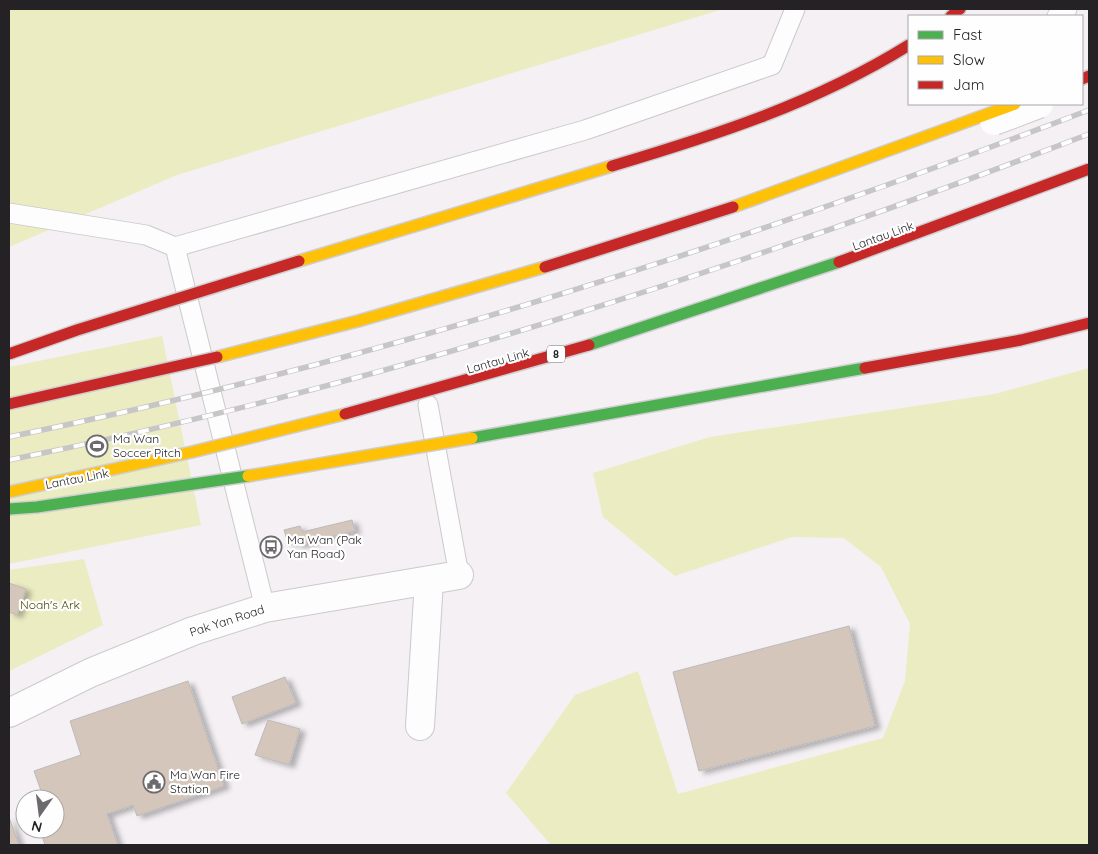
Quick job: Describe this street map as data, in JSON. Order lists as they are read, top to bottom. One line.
{"streets":{"highway":["Lantau Link","8"],"street":["Pak Yan Road"]},"parks":["Noah's Ark"],"places":{"sports":["Ma Wan Soccer Pitch"],"bus stop":["Ma Wan (Pak Yan Road)"],"public building":["Ma Wan Fire Station"]},"legend":["Fast","Slow","Jam"],"north":"bottom"}
